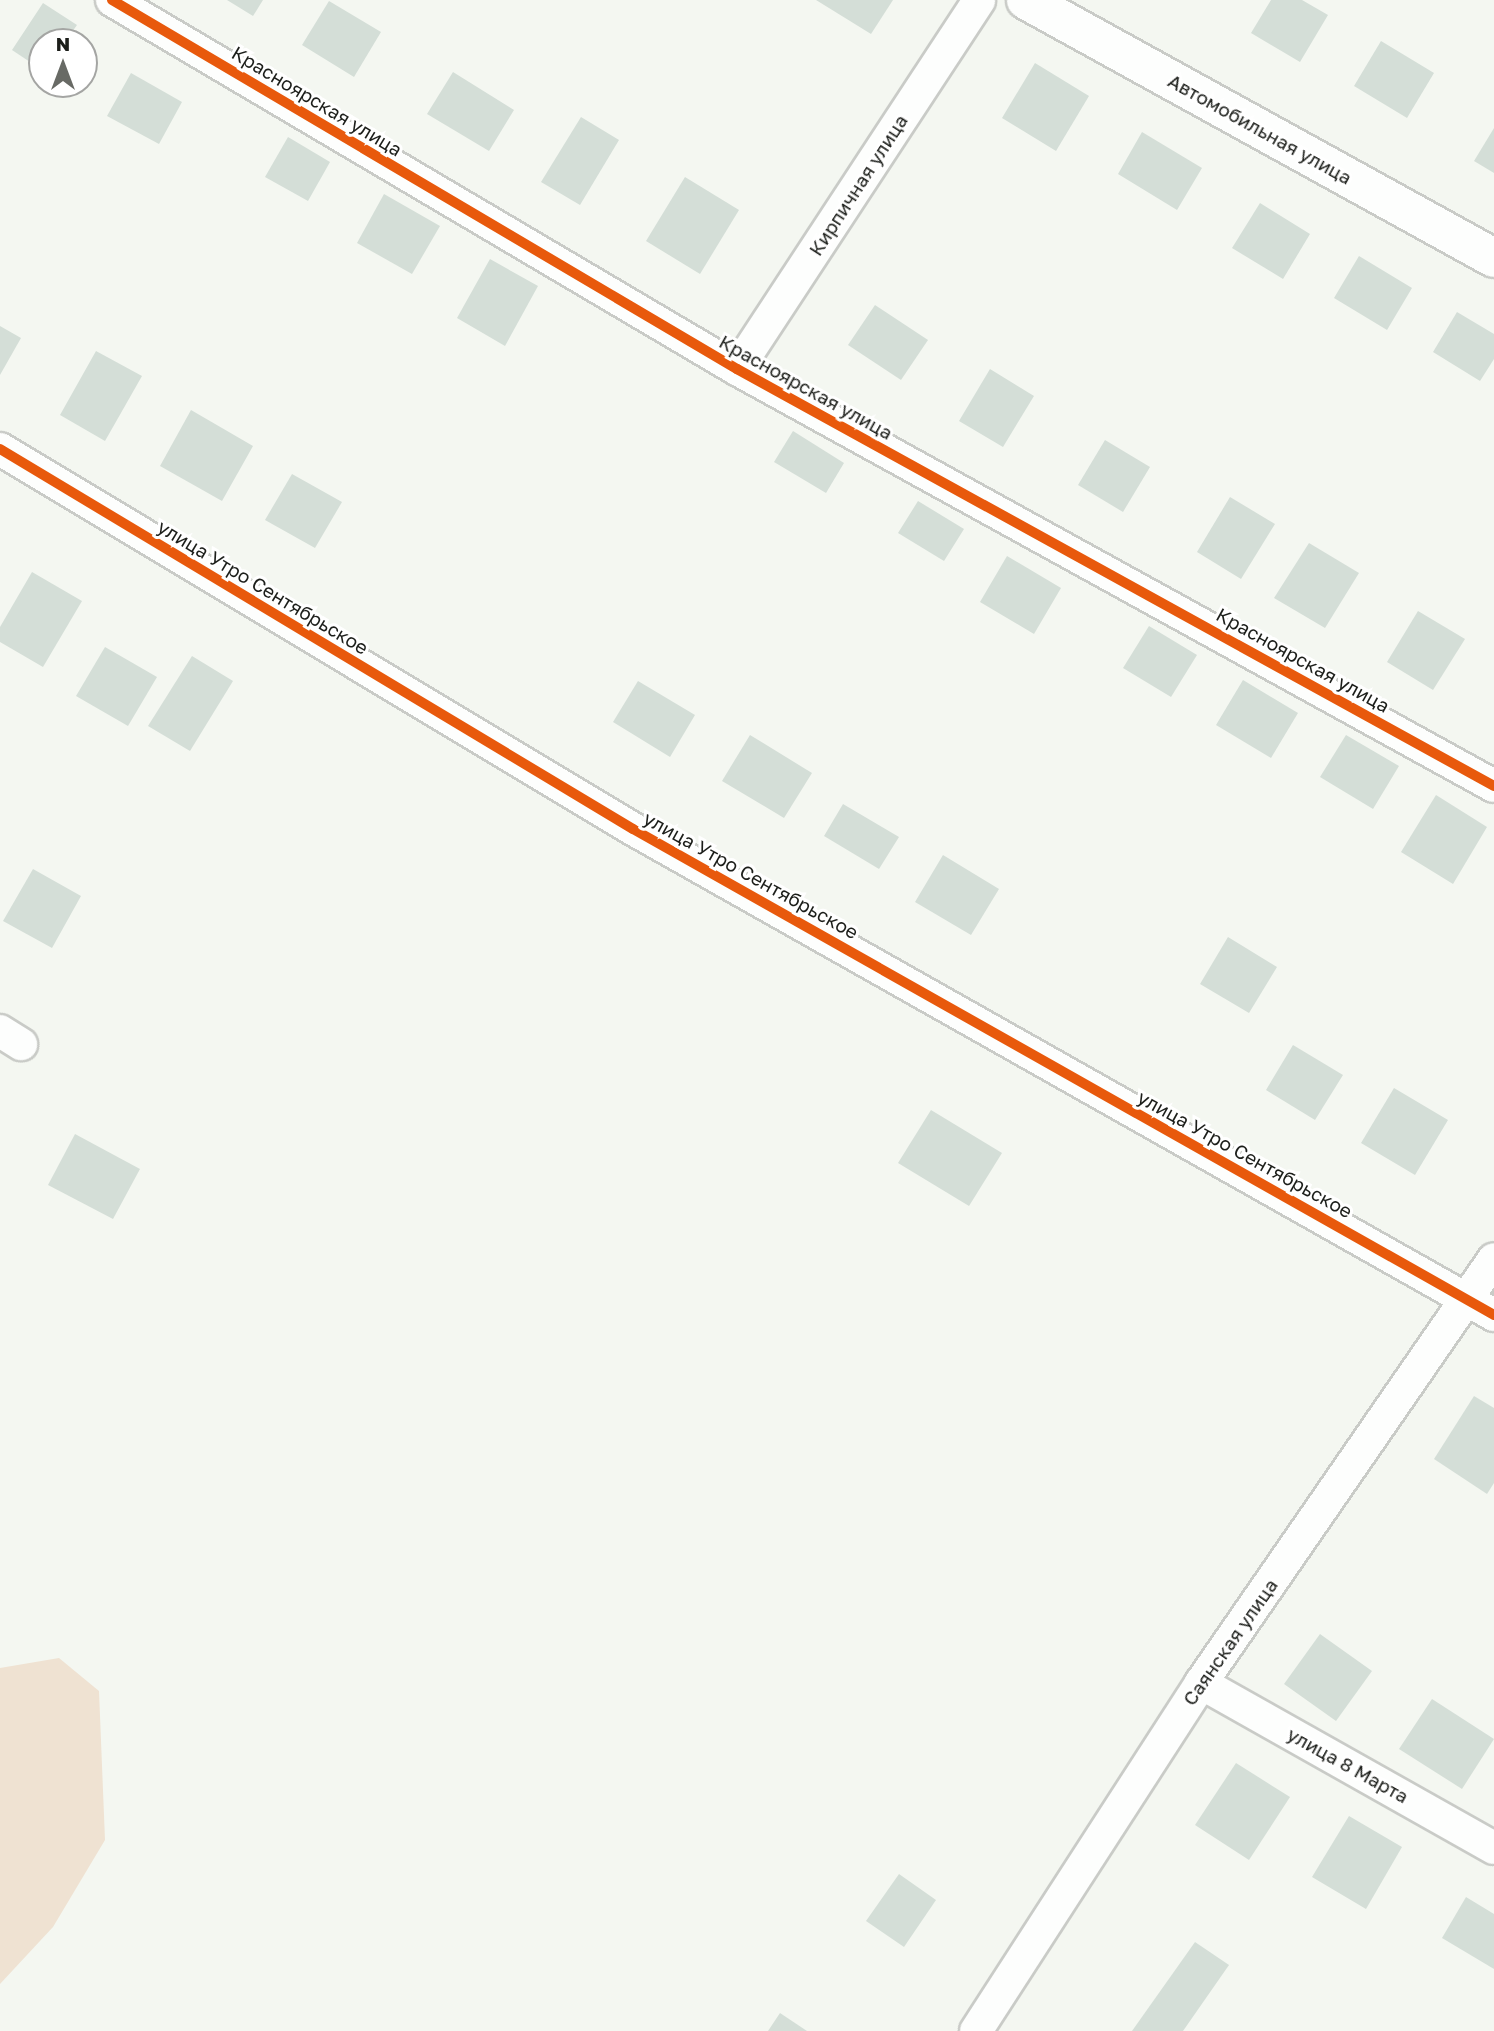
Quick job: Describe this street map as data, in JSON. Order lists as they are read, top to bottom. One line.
{"streets":{"street":["Красноярская улица","Автомобильная улица","Кирпичная улица","улица Утро Сентябрьское","Саянская улица","улица 8 Марта"]},"crossings":[["Красноярская улица","Кирпичная улица"],["улица Утро Сентябрьское","Саянская улица"],["Саянская улица","улица 8 Марта"]],"north":"top"}
